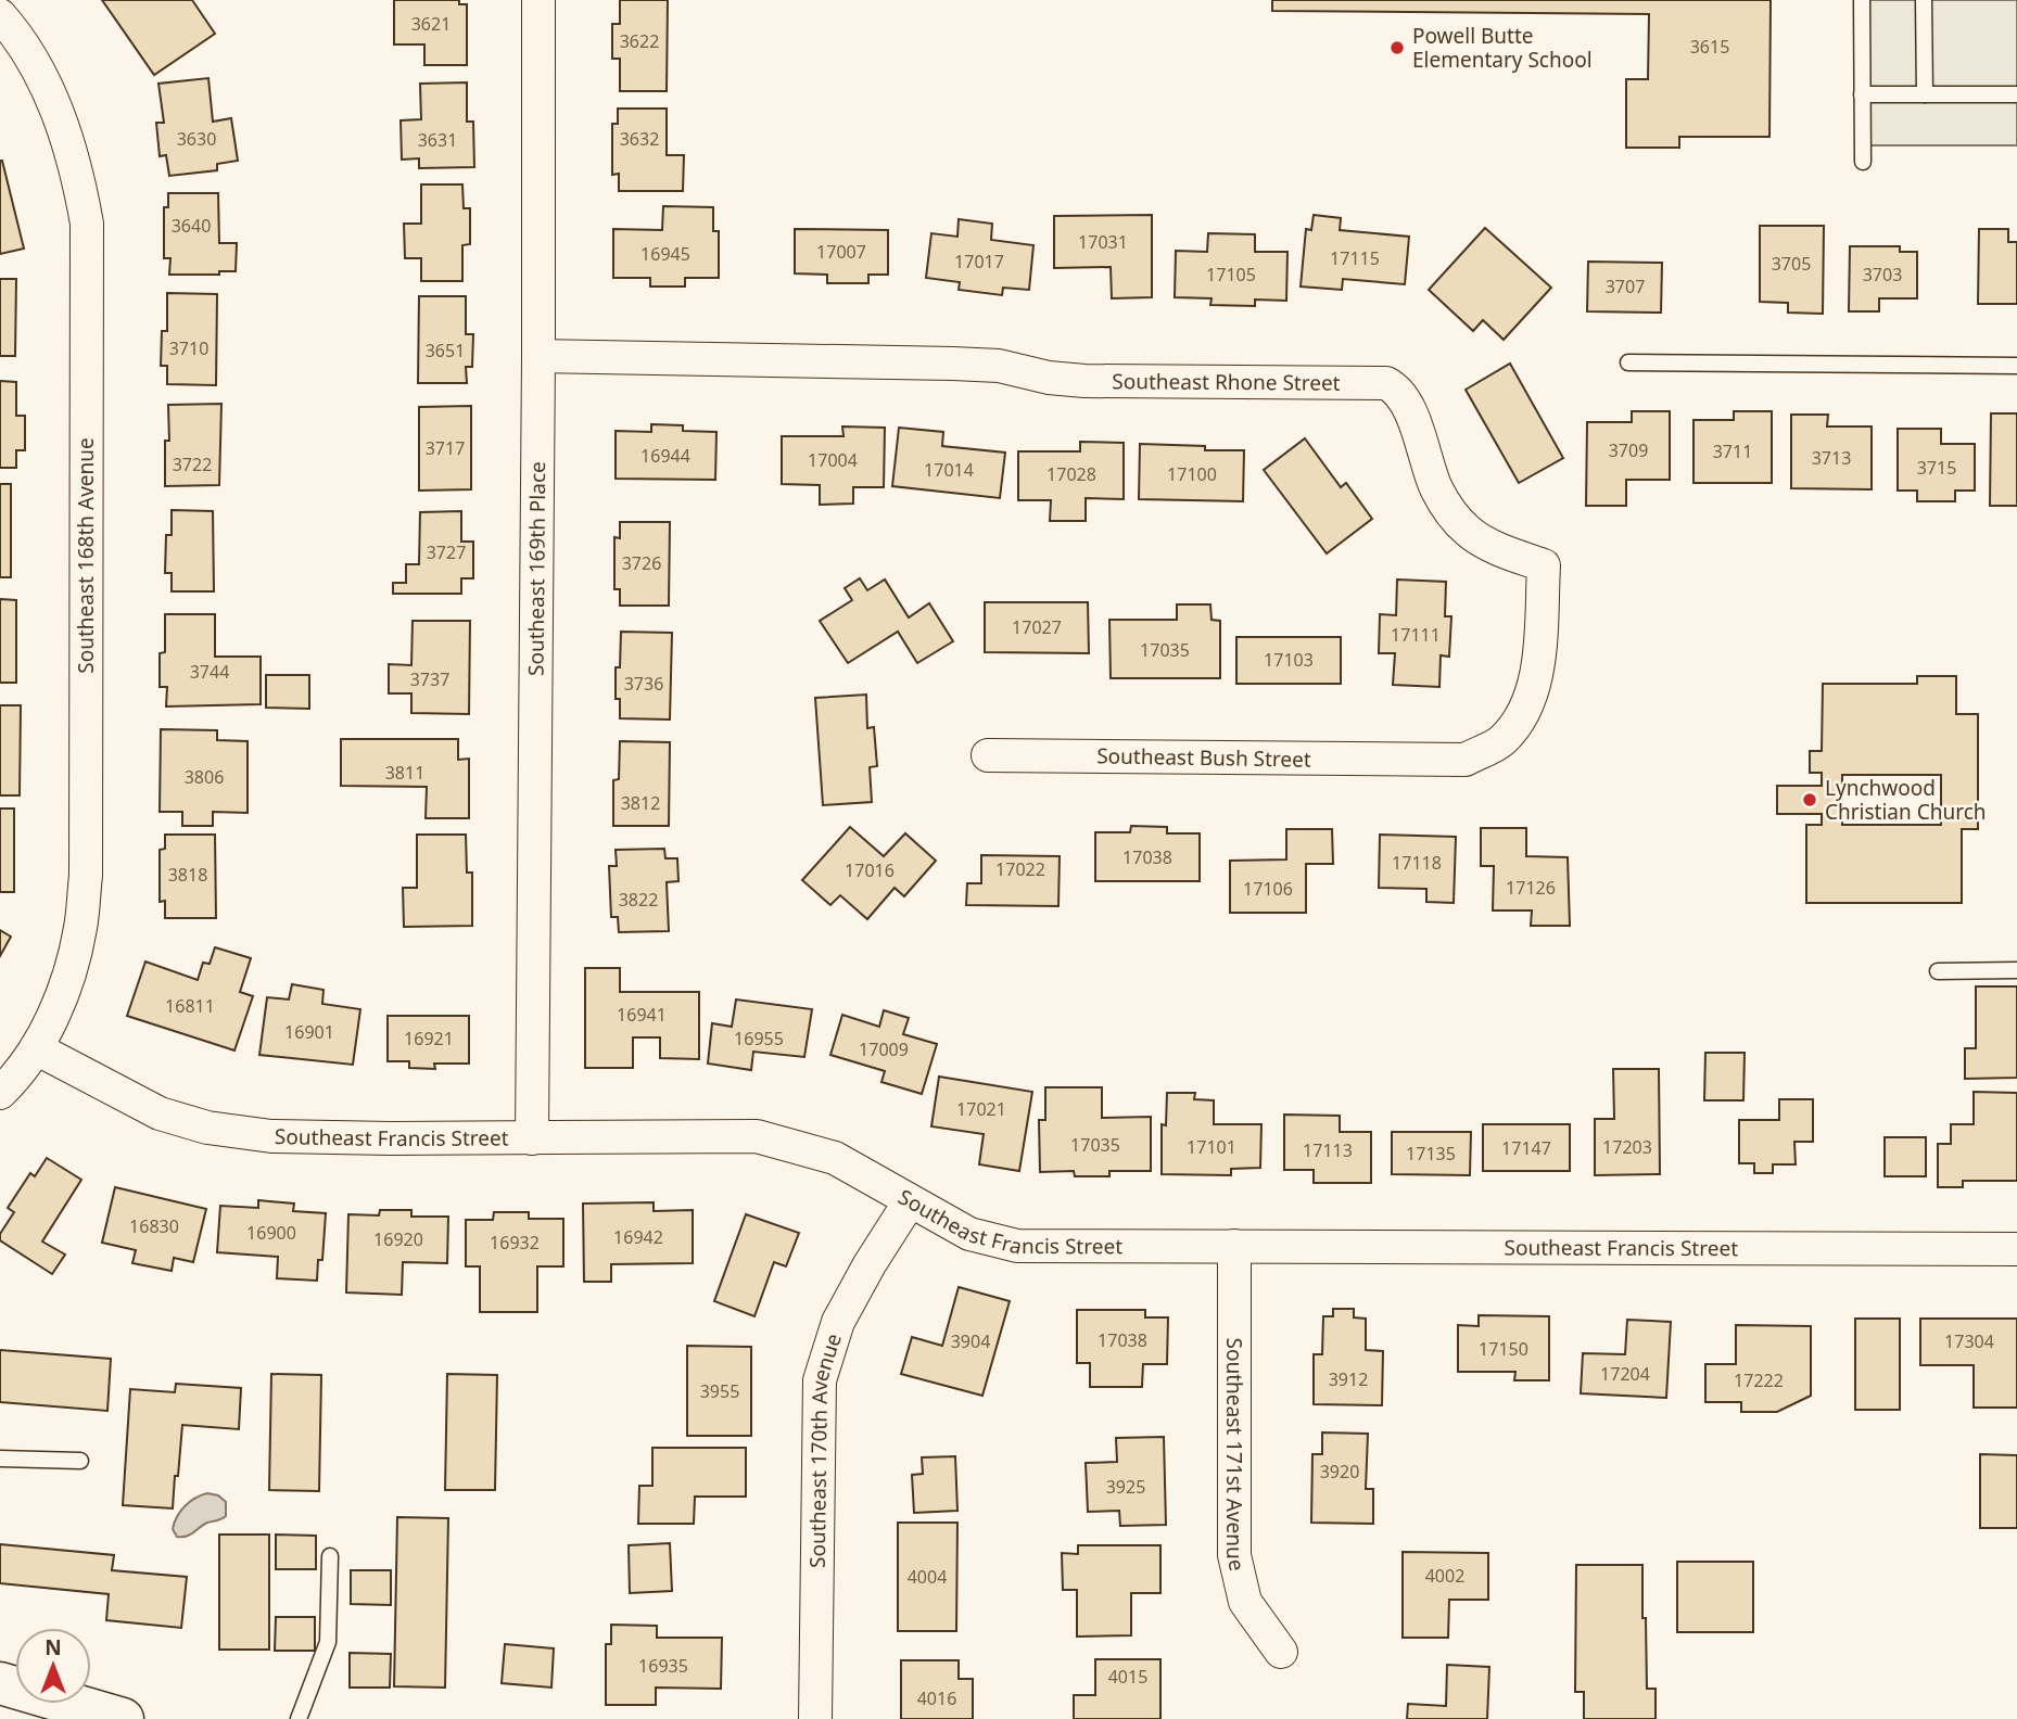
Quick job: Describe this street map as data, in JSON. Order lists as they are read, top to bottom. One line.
{"streets":{"street":["Southeast Rhone Street","Southeast 168th Avenue","Southeast 169th Place","Southeast Bush Street","Southeast Francis Street","Southeast 170th Avenue","Southeast 171st Avenue"]},"crossings":[["Southeast Rhone Street","Southeast 169th Place"],["Southeast Rhone Street","Southeast Bush Street"],["Southeast 168th Avenue","Southeast Francis Street"],["Southeast 169th Place","Southeast Francis Street"],["Southeast Francis Street","Southeast 170th Avenue"],["Southeast Francis Street","Southeast 171st Avenue"]],"places":["Powell Butte Elementary School","Lynchwood Christian Church"],"house_numbers":["3621","3622","3615","3630","3632","3631","3640","17031","17007","16945","17115","17017","3705","17105","3703","3707","3710","3651","3717","3709","3711","16944","3713","17004","3722","3715","17014","17028","17100","3727","3726","17027","17111","17035","17103","3744","3737","3736","3811","3806","3812","17038","17118","17022","17016","3818","17126","17106","3822","16811","16941","16901","16921","16955","17009","17021","17035","17101","17203","17147","17113","17135","16830","16900","16942","16920","16932","17038","3904","17304","17150","17204","3912","17222","3955","3920","3925","4002","4004","16935","4015","4016"],"north":"top"}
